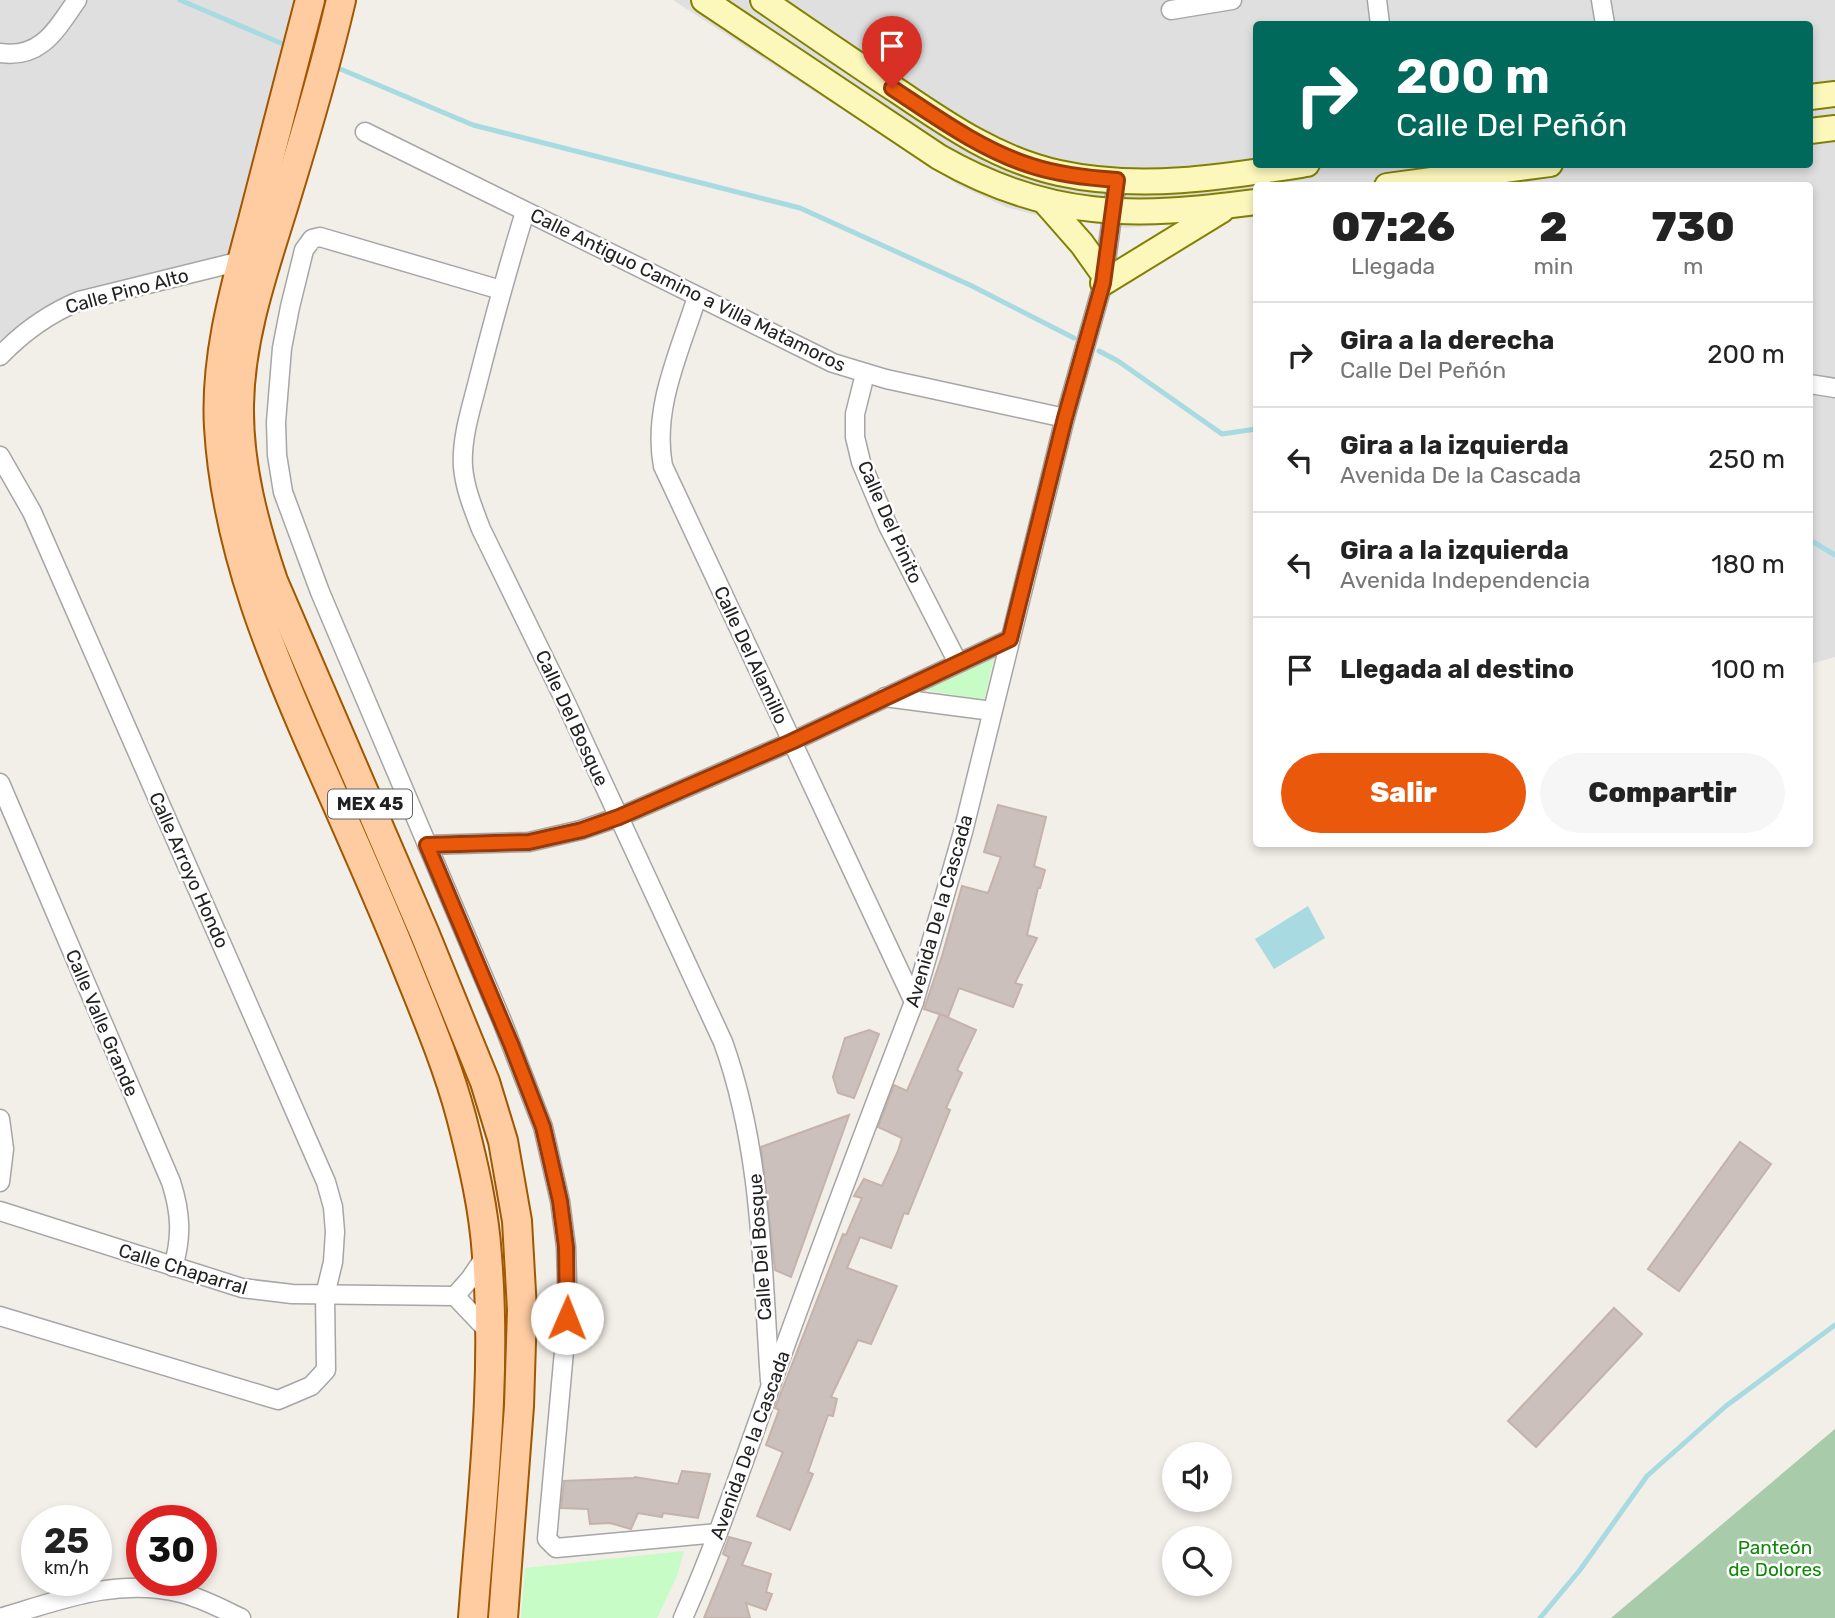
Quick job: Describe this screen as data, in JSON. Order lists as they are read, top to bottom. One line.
{"streets":{"main road":["MEX 45"],"street":["Calle Antiguo Camino a Villa Matamoros","Calle Pino Alto","Calle Del Pinito","Calle Del Alamillo","Calle Del Bosque","Calle Arroyo Hondo","Avenida De la Cascada","Calle Valle Grande","Calle Chaparral"]},"crossings":[["Calle Antiguo Camino a Villa Matamoros","Calle Del Pinito"],["Calle Antiguo Camino a Villa Matamoros","Calle Del Alamillo"],["Calle Antiguo Camino a Villa Matamoros","Calle Del Bosque"],["Calle Antiguo Camino a Villa Matamoros","Avenida De la Cascada"],["Calle Pino Alto","MEX 45"],["Calle Del Alamillo","Avenida De la Cascada"],["Calle Del Bosque","Avenida De la Cascada"],["Calle Arroyo Hondo","Calle Chaparral"],["Calle Valle Grande","Calle Chaparral"]],"parks":["Panteón de Dolores"],"page":{"turn":["200 m","Calle Del Peñón"],"eta":["07:26","Llegada","2","min","730","m"],"list":[{"name":"Gira a la derecha","note":"Calle Del Peñón","value":"200 m"},{"name":"Gira a la izquierda","note":"Avenida De la Cascada","value":"250 m"},{"name":"Gira a la izquierda","note":"Avenida Independencia","value":"180 m"},{"name":"Llegada al destino","value":"100 m"}],"buttons":["Salir","Compartir"],"speed":"25 km/h","limit":"30"}}
